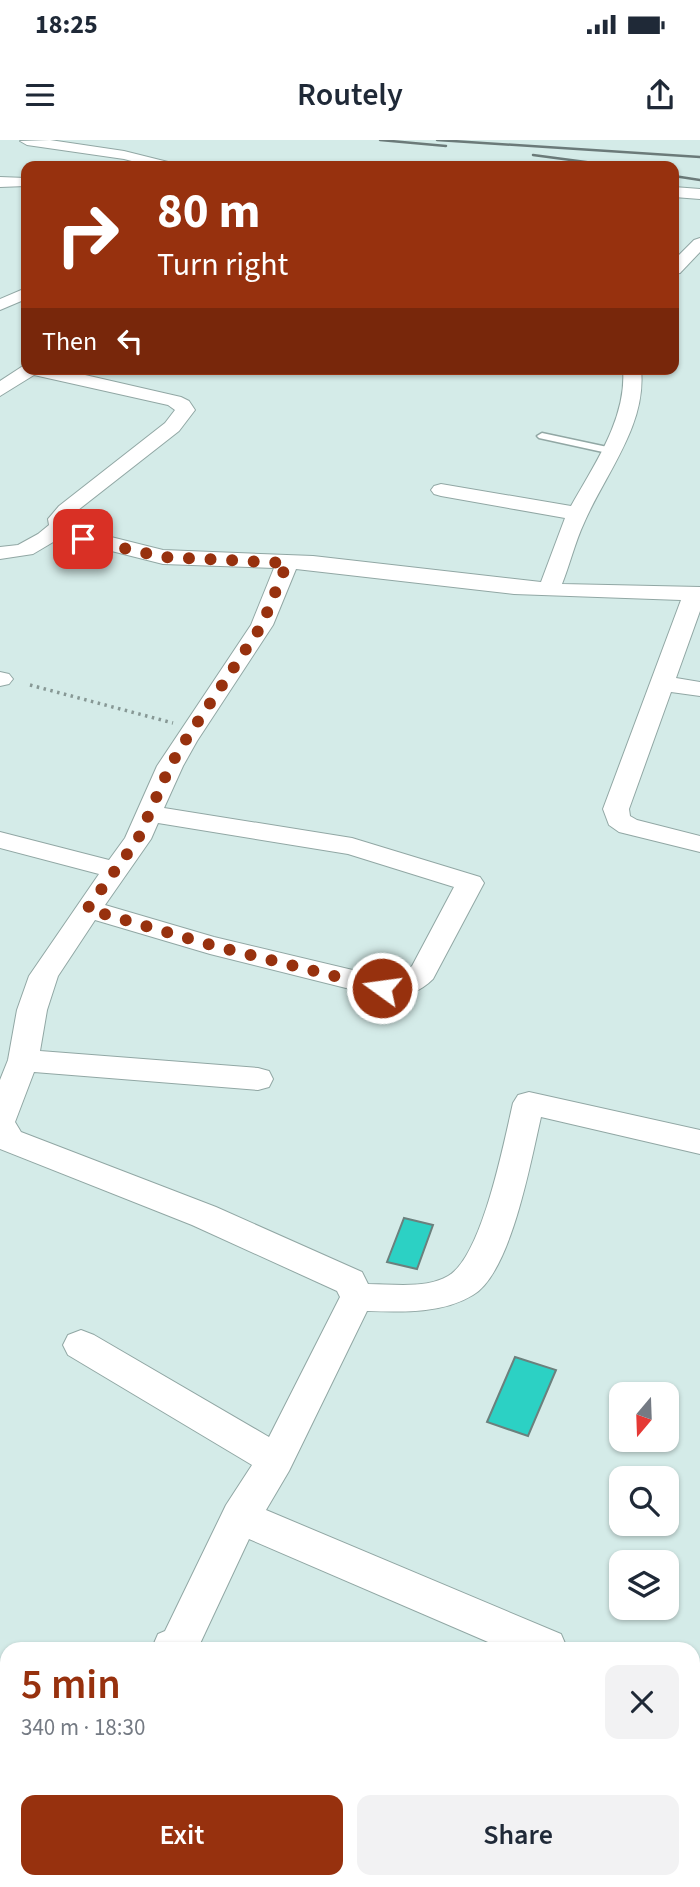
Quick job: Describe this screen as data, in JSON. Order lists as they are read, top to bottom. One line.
{"north":"bottom","page":{"status":"18:25","header":"Routely","turn":["80 m","Turn right"],"then":"Then","heading":["5 min","340 m · 18:30"],"buttons":["Exit","Share"]}}
